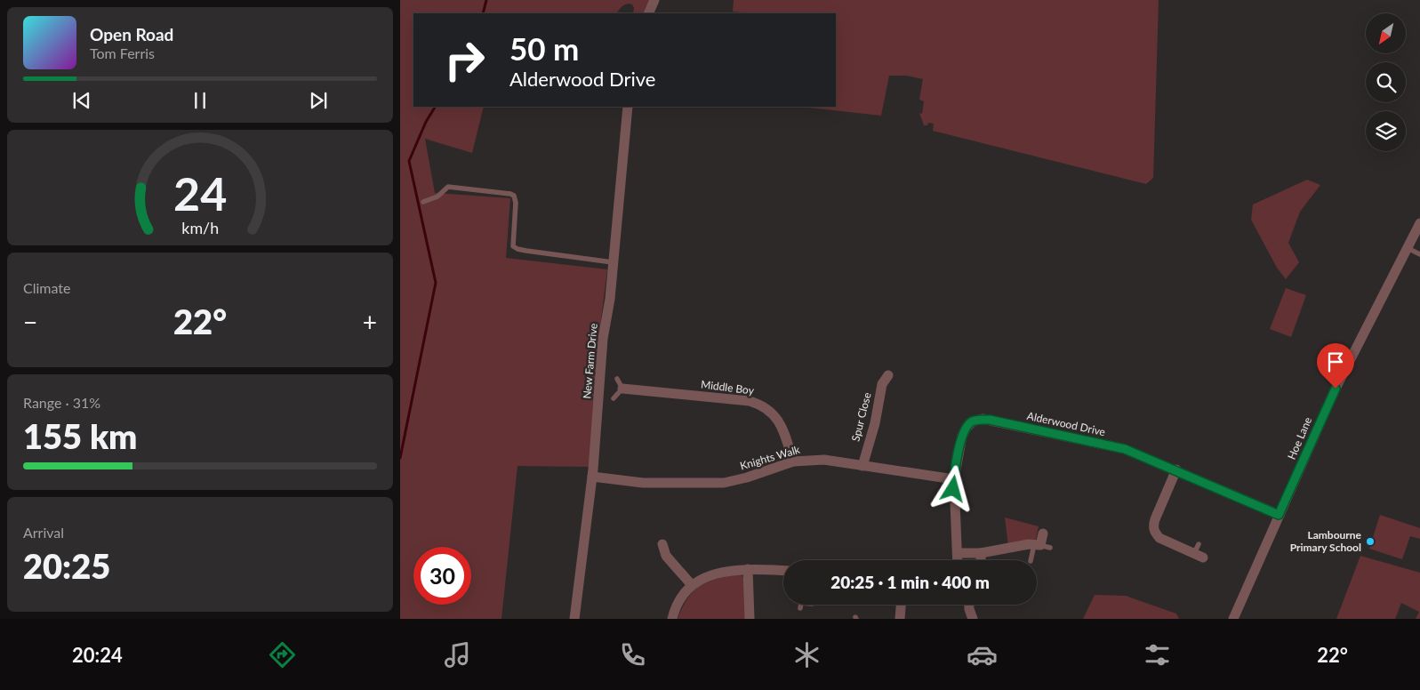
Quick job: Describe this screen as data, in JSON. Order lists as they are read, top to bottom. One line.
{"streets":{"street":["New Farm Drive","Middle Boy","Spur Close","Alderwood Drive","Hoe Lane","Knights Walk"]},"crossings":[["New Farm Drive","Knights Walk"],["Middle Boy","Knights Walk"],["Spur Close","Knights Walk"],["Alderwood Drive","Hoe Lane"],["Alderwood Drive","Knights Walk"]],"places":["Lambourne Primary School"],"north":"bottom left","page":{"turn":["50 m","Alderwood Drive"],"song":["Open Road","Tom Ferris"],"tile":["Climate",["Range · 31%","155 km"],["Arrival","20:25"]],"heat":["−","22°","+"],"limit":"30","trip":"20:25 · 1 min · 400 m","tabs":["20:24","22°"],"gauge":["24","km/h"]}}
